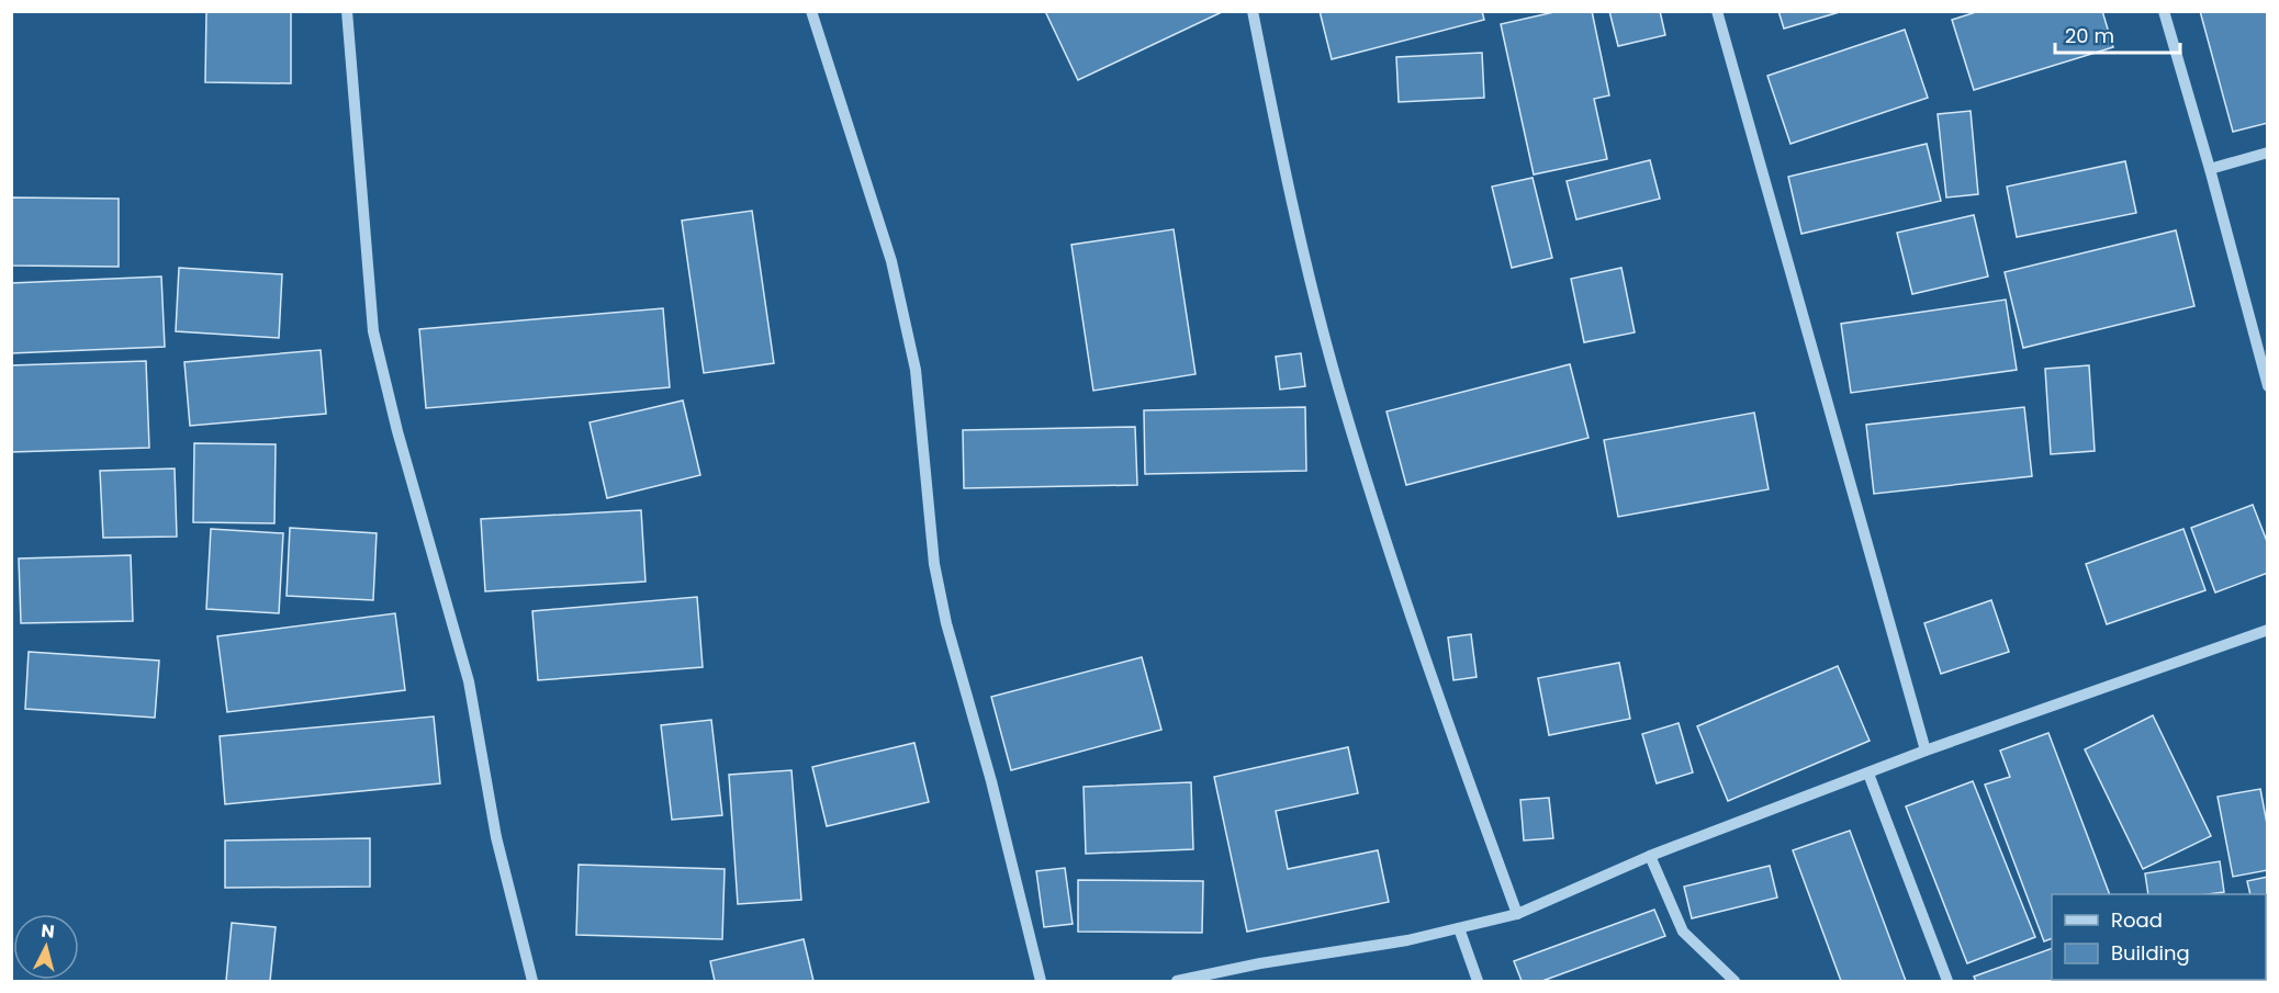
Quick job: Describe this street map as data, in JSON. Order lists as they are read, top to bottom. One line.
{"legend":["Road","Building"],"scale_bar":"20 m","north":"top"}
